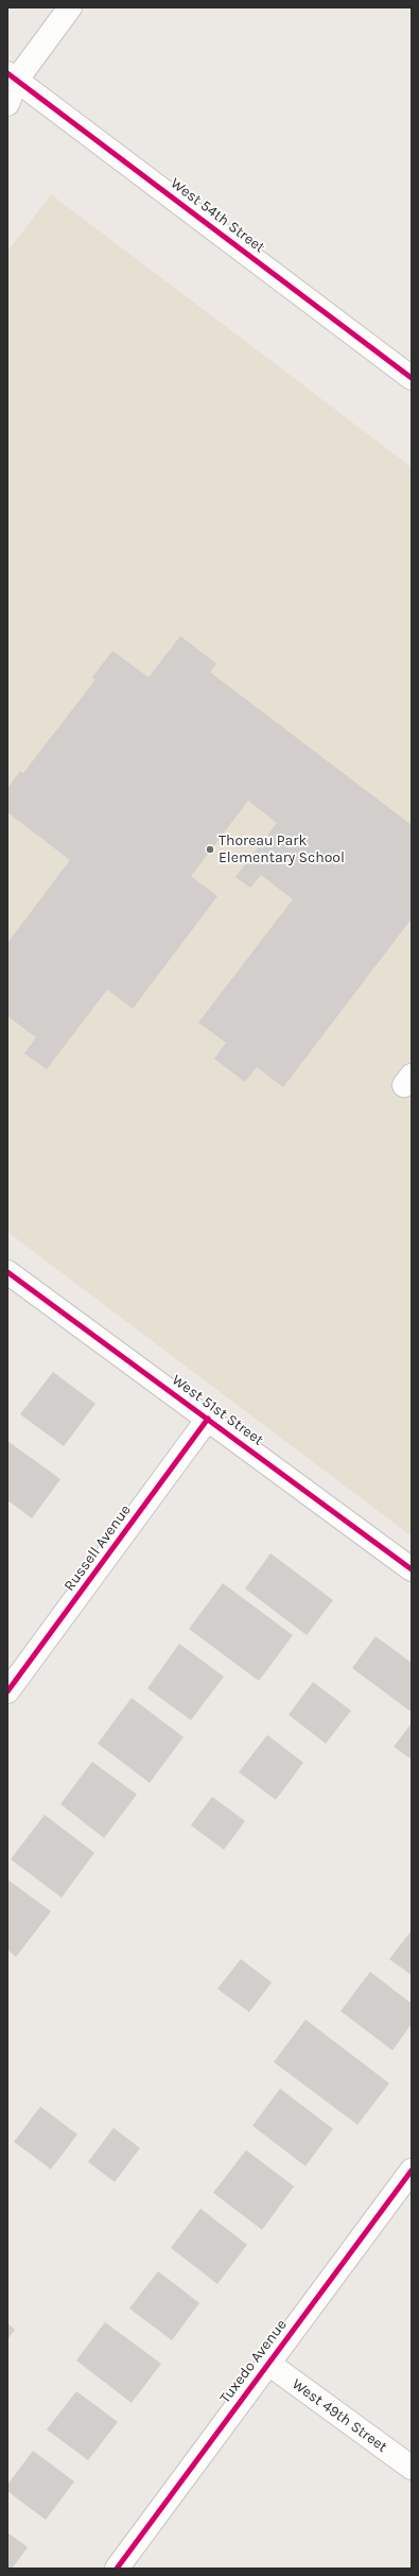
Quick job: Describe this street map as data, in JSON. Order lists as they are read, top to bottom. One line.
{"streets":{"street":["West 54th Street","West 51st Street","Russell Avenue","Tuxedo Avenue","West 49th Street"]},"crossings":[["West 51st Street","Russell Avenue"],["Tuxedo Avenue","West 49th Street"]],"places":["Thoreau Park Elementary School"]}
